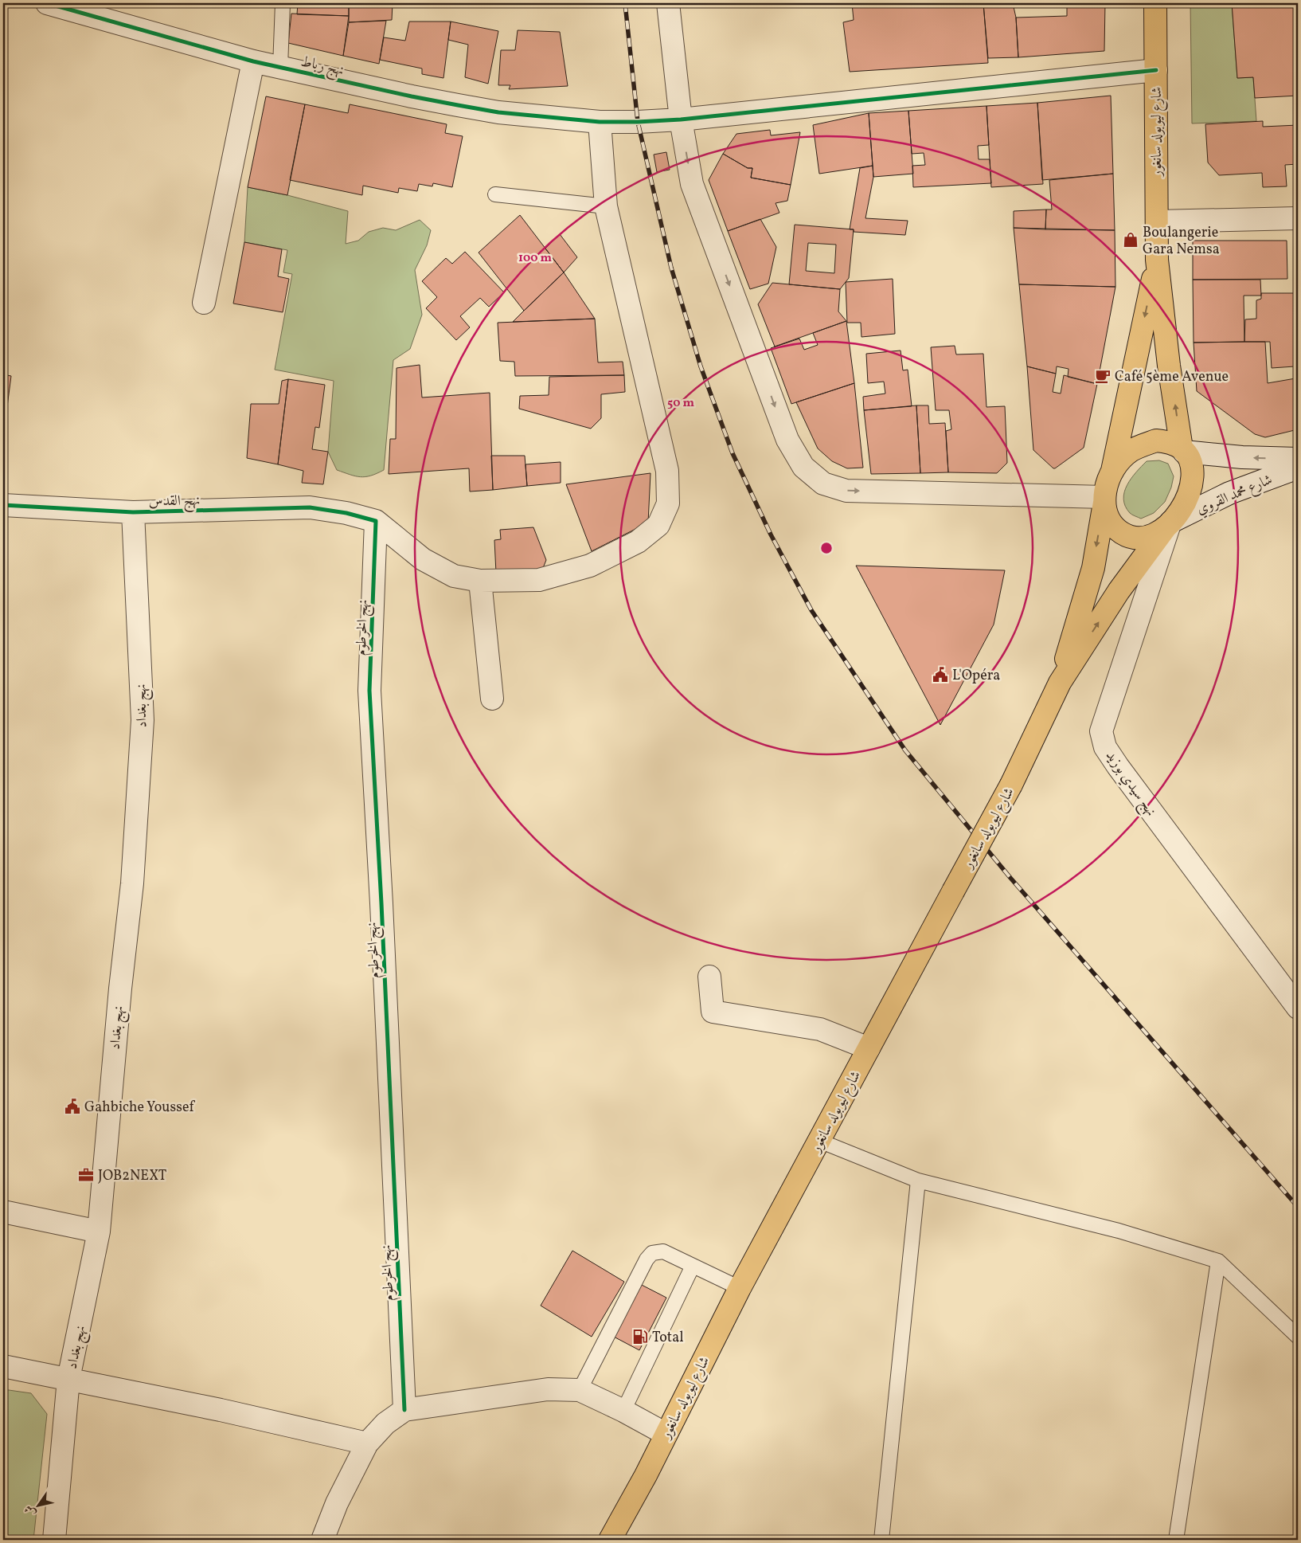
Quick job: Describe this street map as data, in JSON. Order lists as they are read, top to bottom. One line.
{"streets":{"main road":["شارع ليوبولد سانغور"],"street":["نهج رباط","شارع محمد القروي","نهج القدس","نهج الخرطوم","نهج بغداد","نهج سيدي بوزيد"]},"crossings":[["نهج رباط","شارع ليوبولد سانغور"],["شارع ليوبولد سانغور","شارع محمد القروي"],["شارع ليوبولد سانغور","نهج سيدي بوزيد"],["شارع محمد القروي","نهج سيدي بوزيد"],["نهج القدس","نهج الخرطوم"],["نهج القدس","نهج بغداد"]],"one_way":["شارع محمد القروي"],"places":{"shop":["Boulangerie Gara Nemsa"],"cafe":["Café 5ème Avenue"],"public building":["L'Opéra","Gahbiche Youssef"],"office":["JOB2NEXT"],"fuel station":["Total"]},"north":"bottom left","rings":["100 m","50 m"]}
